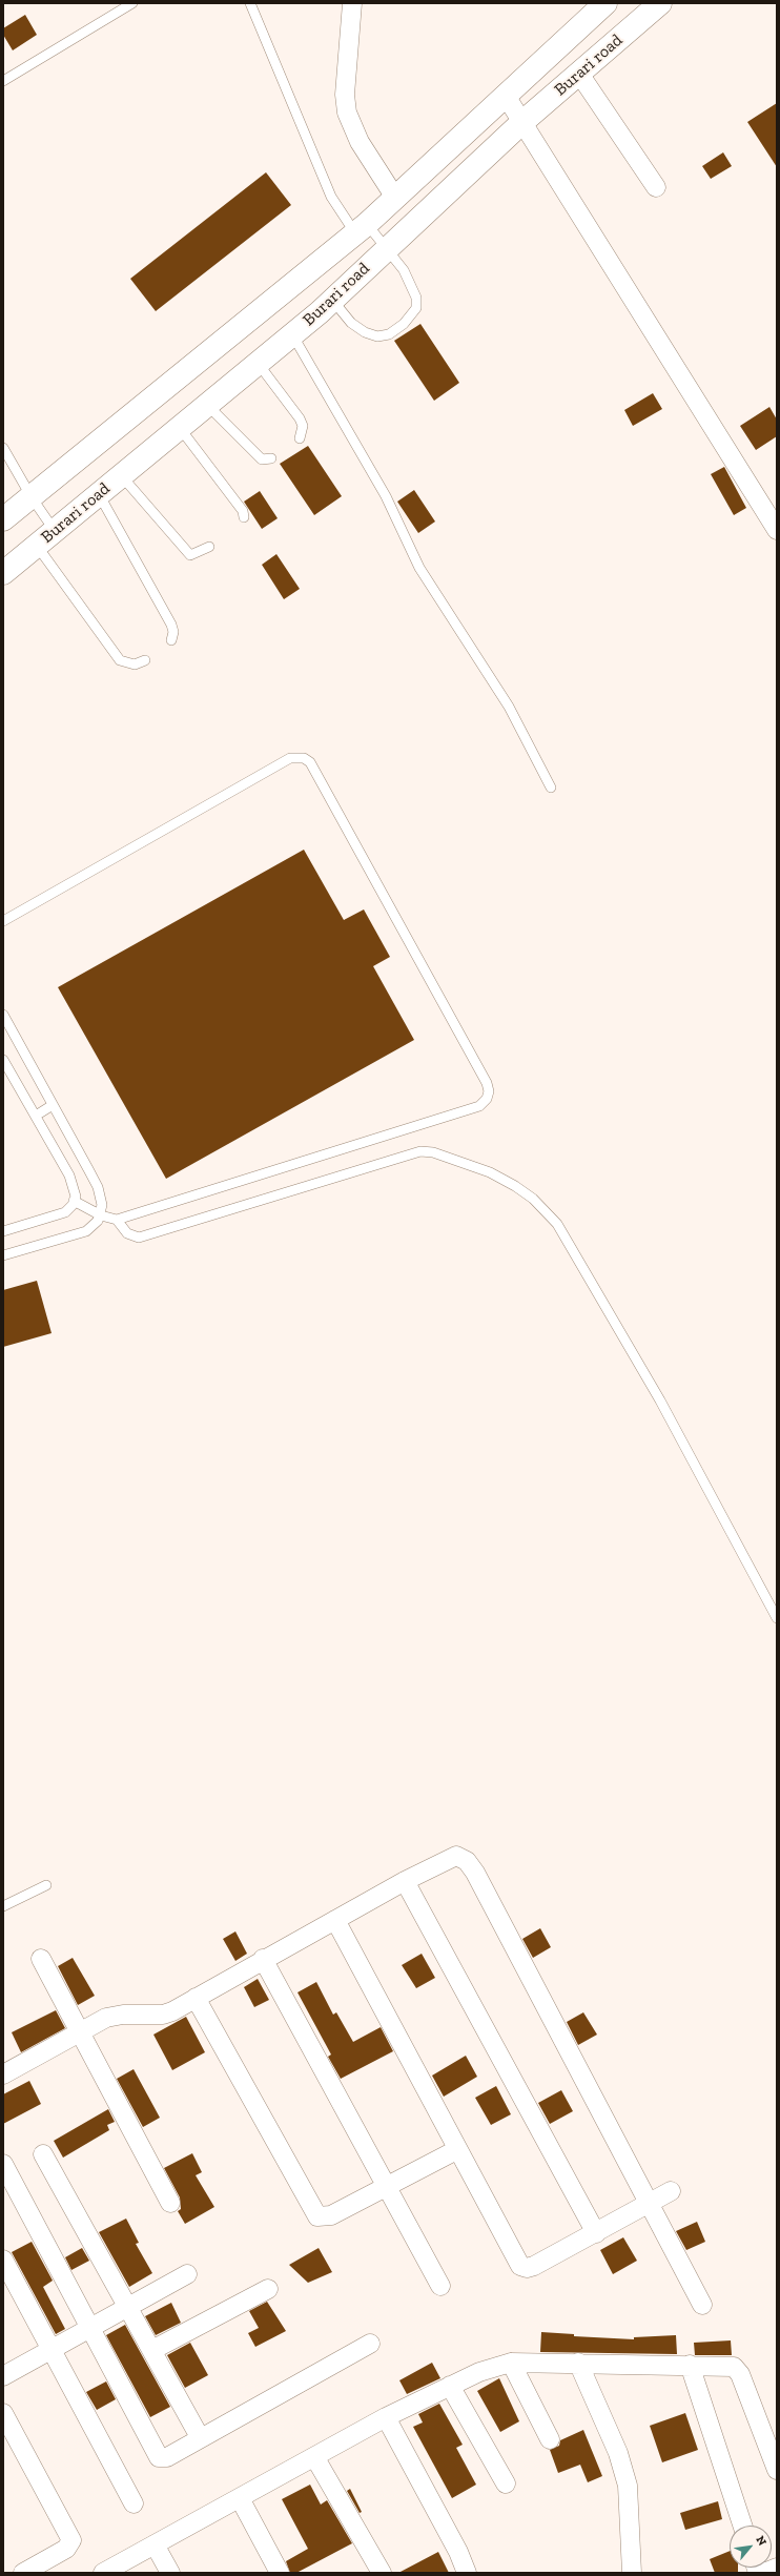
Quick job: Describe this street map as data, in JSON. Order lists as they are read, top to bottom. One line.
{"streets":{"main road":["Burari road"]},"north":"top right"}
